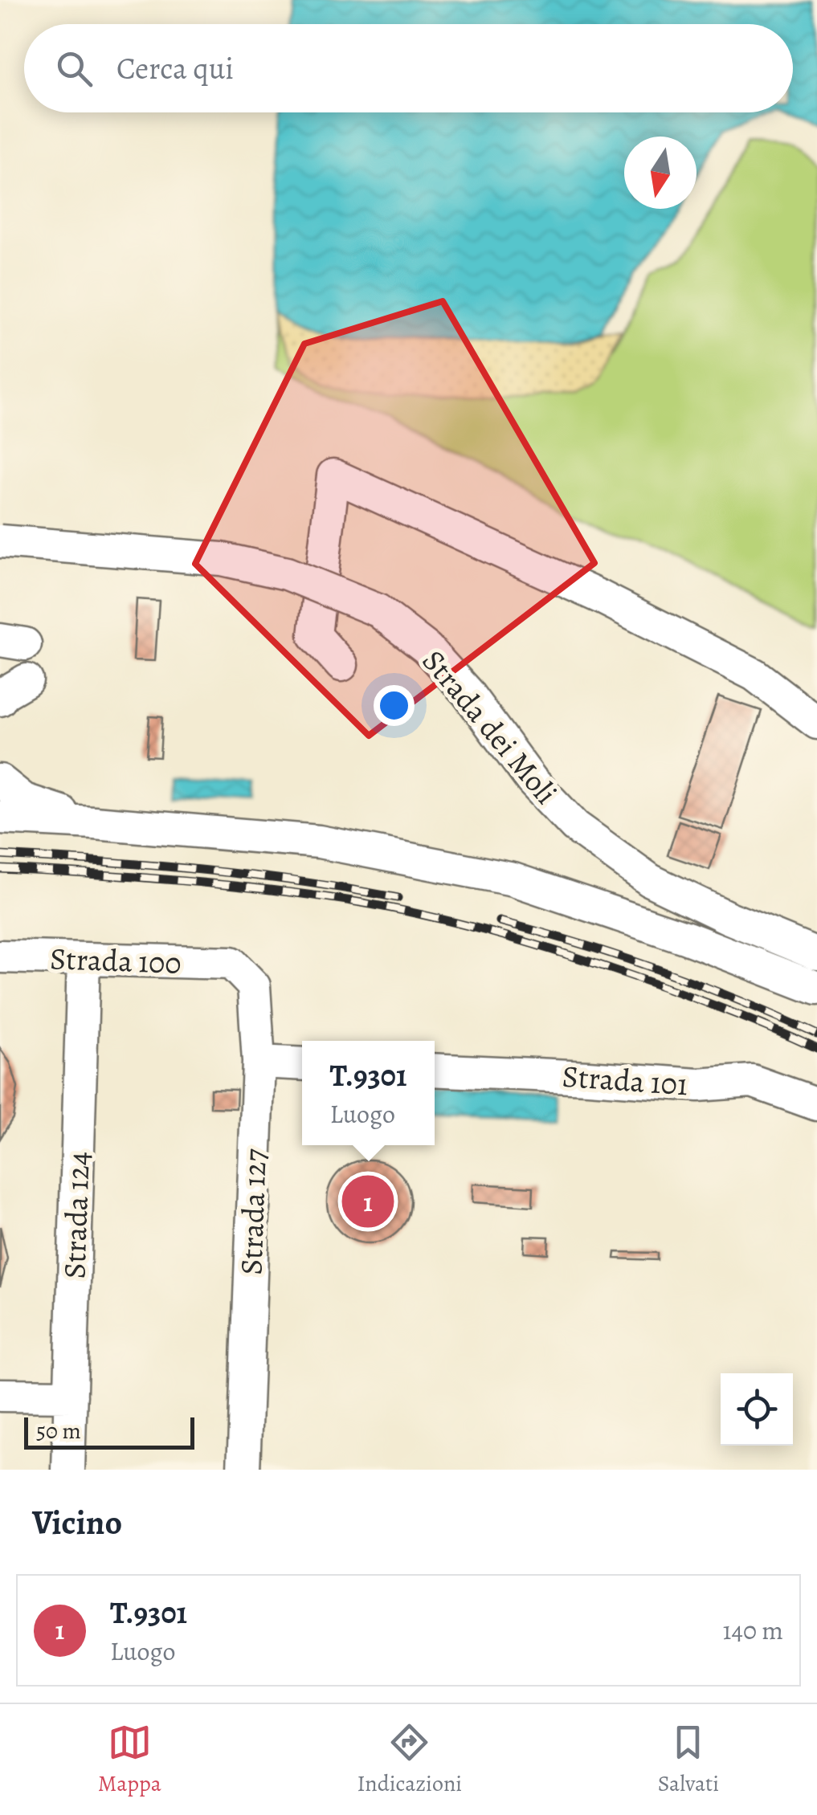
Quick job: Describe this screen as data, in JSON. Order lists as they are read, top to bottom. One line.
{"streets":{"street":["Strada dei Moli","Strada 100","Strada 101","Strada 127","Strada 124"]},"crossings":[["Strada 100","Strada 127"],["Strada 100","Strada 124"]],"scale_bar":"50 m","north":"bottom","page":{"search":"Cerca qui","popup":["T.9301","Luogo"],"pins":"1","scale":"50 m","heading":"Vicino","list":[{"mark":"1","name":"T.9301","note":"Luogo","value":"140 m"}],"nav":["Mappa","Indicazioni","Salvati"]}}
